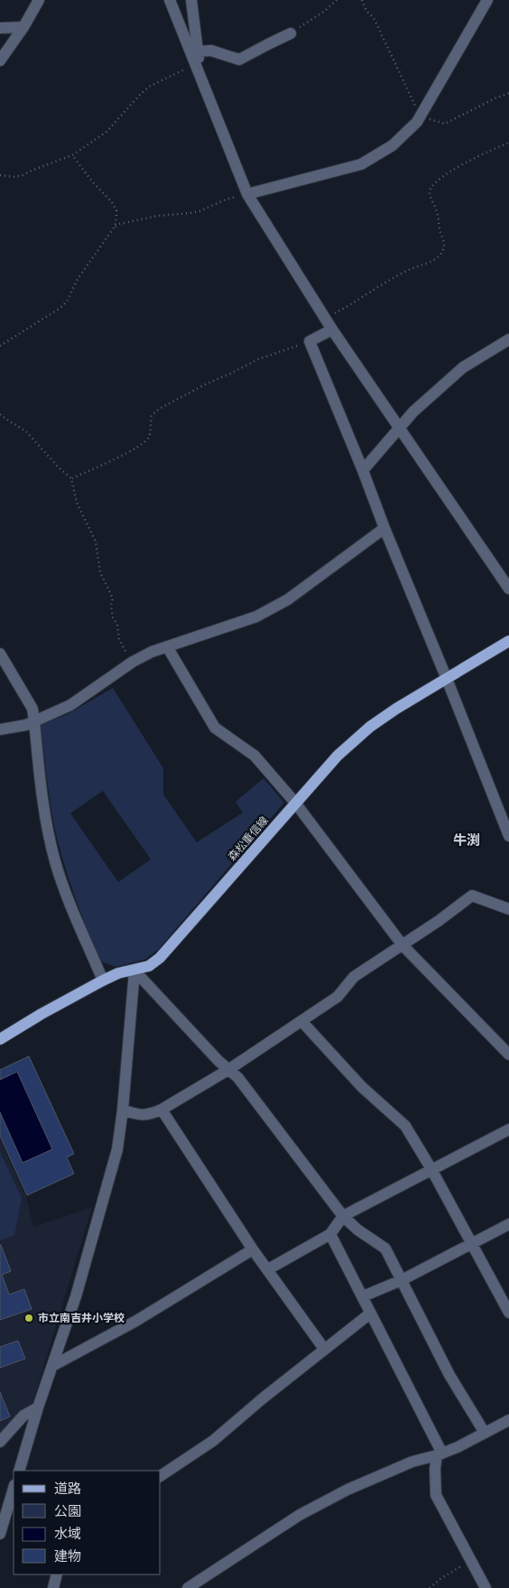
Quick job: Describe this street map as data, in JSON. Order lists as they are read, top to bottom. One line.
{"streets":{"main road":["森松重信線"]},"districts":["牛渕"],"places":["市立南吉井小学校"],"legend":["道路","公園","水域","建物"]}
